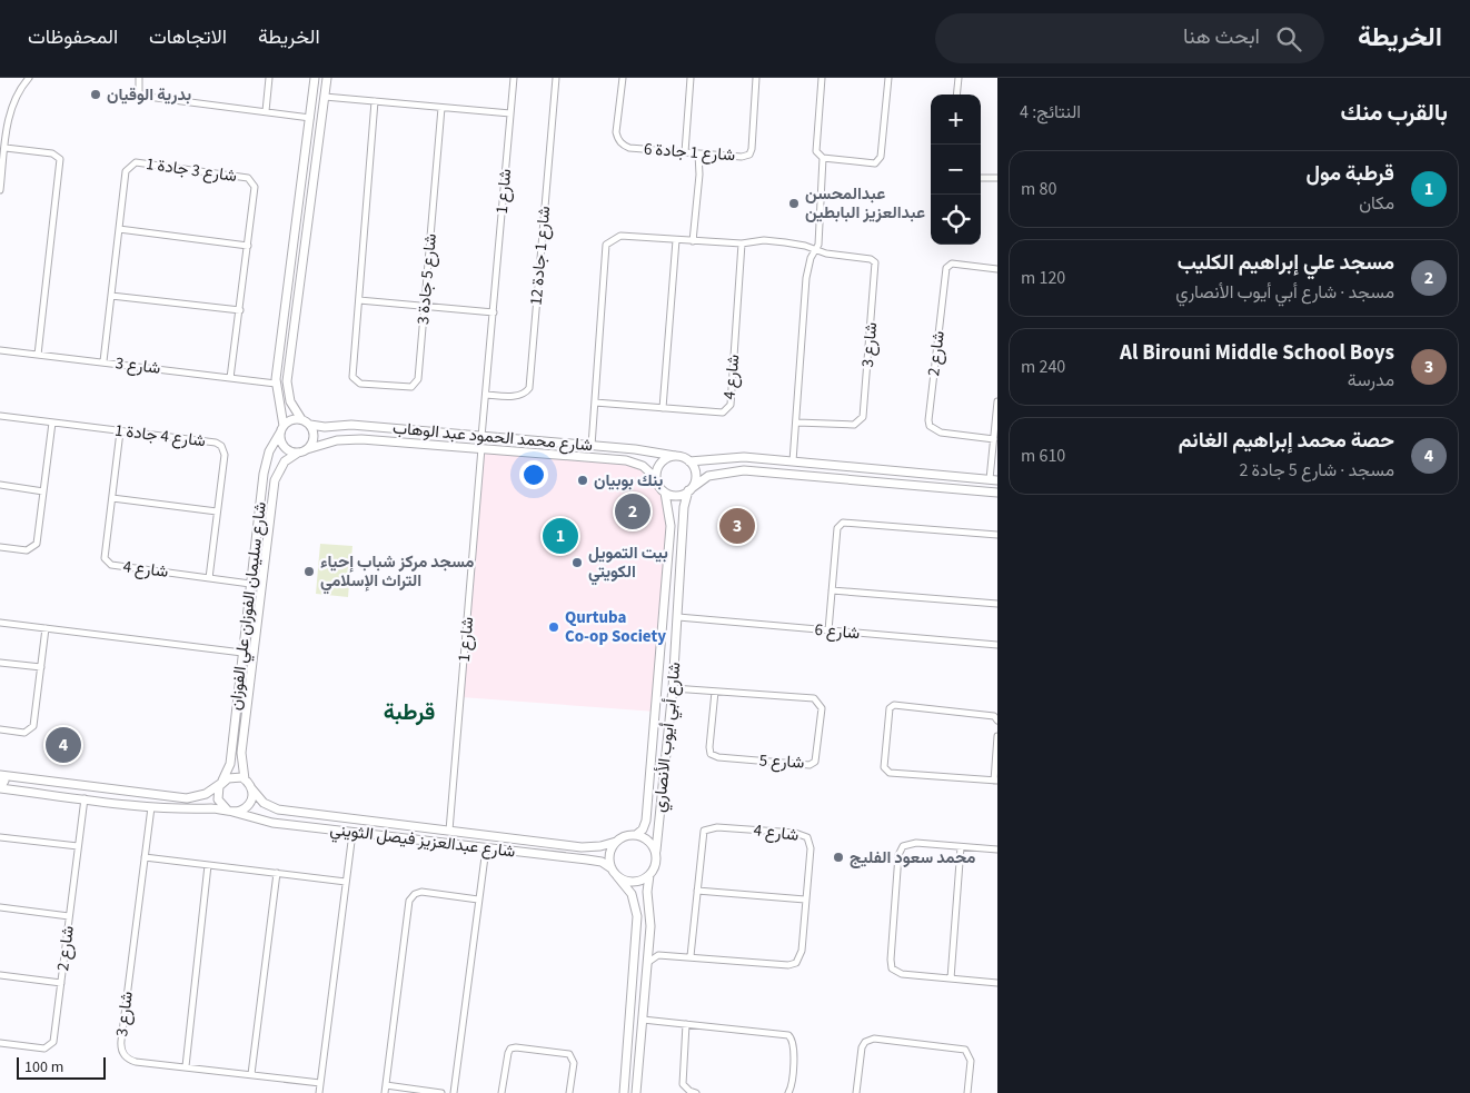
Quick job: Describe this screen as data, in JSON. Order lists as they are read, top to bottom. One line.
{"streets":{"street":["شارع 1 جادة 6","شارع 3 جادة 1","شارع 1","شارع 1 جادة 12","شارع 5 جادة 3","شارع 3","شارع 2","شارع 4","شارع 4 جادة 1","شارع محمد الحمود عبد الوهاب","شارع سليمان الفوزان علي الفوزان","شارع 6","شارع أبي أيوب الأنصاري","شارع 5","شارع عبدالعزيز فيصل الثويني"]},"crossings":[["شارع 3 جادة 1","شارع 3"],["شارع 1","شارع 1 جادة 12"],["شارع 1","شارع محمد الحمود عبد الوهاب"],["شارع 1","شارع عبدالعزيز فيصل الثويني"],["شارع 3","شارع عبدالعزيز فيصل الثويني"],["شارع 2","شارع عبدالعزيز فيصل الثويني"],["شارع 4","شارع 4 جادة 1"],["شارع 4","شارع سليمان الفوزان علي الفوزان"],["شارع محمد الحمود عبد الوهاب","شارع سليمان الفوزان علي الفوزان"],["شارع محمد الحمود عبد الوهاب","شارع أبي أيوب الأنصاري"],["شارع سليمان الفوزان علي الفوزان","شارع عبدالعزيز فيصل الثويني"],["شارع 6","شارع أبي أيوب الأنصاري"],["شارع أبي أيوب الأنصاري","شارع 5"],["شارع أبي أيوب الأنصاري","شارع عبدالعزيز فيصل الثويني"]],"districts":["قرطبة"],"places":["بدرية الوقيان","عبدالمحسن عبدالعزيز البابطين","بنك بوبيان","بيت التمويل الكويتي","مسجد مركز شباب إحياء التراث الإسلامي","Qurtuba Co-op Society","محمد سعود الفليج"],"scale_bar":"100 m","page":{"header":"الخريطة","search":"ابحث هنا","nav":["الخريطة","الاتجاهات","المحفوظات"],"heading":["بالقرب منك","النتائج: 4"],"map_buttons":["+","−"],"list":[{"mark":"1","name":"قرطبة مول","note":"مكان","value":"80 m"},{"mark":"2","name":"مسجد علي إبراهيم الكليب","note":"مسجد · شارع أبي أيوب الأنصاري","value":"120 m"},{"mark":"3","name":"Al Birouni Middle School Boys","note":"مدرسة","value":"240 m"},{"mark":"4","name":"حصة محمد إبراهيم الغانم","note":"مسجد · شارع 5 جادة 2","value":"610 m"}],"pins":["2","3","1","4"],"scale":"100 m"}}
